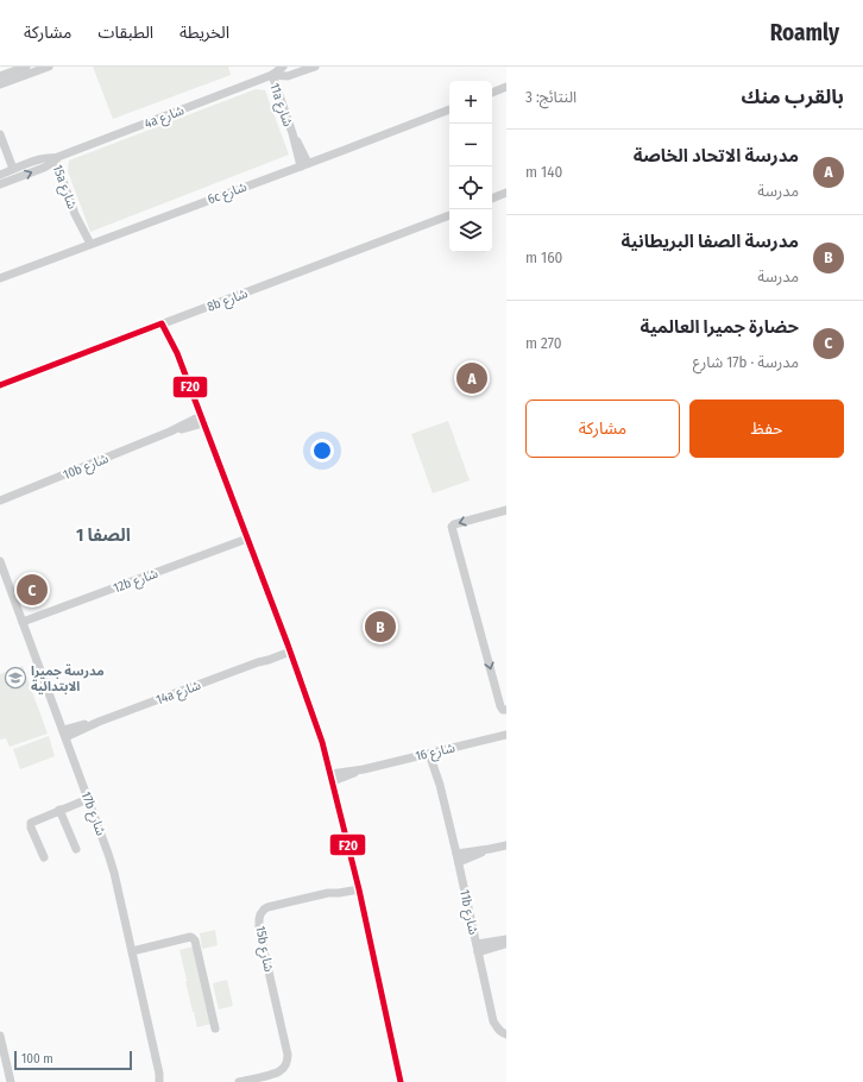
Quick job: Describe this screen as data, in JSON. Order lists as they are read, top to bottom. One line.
{"streets":{"street":["11a شارع","4a شارع","15a شارع","6c شارع","8b شارع","10b شارع","12b شارع","14a شارع","شارع 16","17b شارع","11b شارع","15b شارع"]},"crossings":[["11a شارع","4a شارع"],["11a شارع","6c شارع"],["4a شارع","15a شارع"],["15a شارع","6c شارع"],["12b شارع","17b شارع"],["14a شارع","17b شارع"],["شارع 16","11b شارع"]],"districts":["الصفا 1"],"places":{"school or university":["مدرسة جميرا الابتدائية"]},"lines":["transit line F20"],"scale_bar":"100 m","page":{"header":"Roamly","nav":["الخريطة","الطبقات","مشاركة"],"heading":["بالقرب منك","النتائج: 3"],"map_buttons":["+","−"],"list":[{"mark":"A","name":"مدرسة الاتحاد الخاصة","note":"مدرسة","value":"140 m"},{"mark":"B","name":"مدرسة الصفا البريطانية","note":"مدرسة","value":"160 m"},{"mark":"C","name":"حضارة جميرا العالمية","note":"مدرسة · 17b شارع","value":"270 m"}],"pins":["A","C","B"],"buttons":["حفظ","مشاركة"],"scale":"100 m"}}
